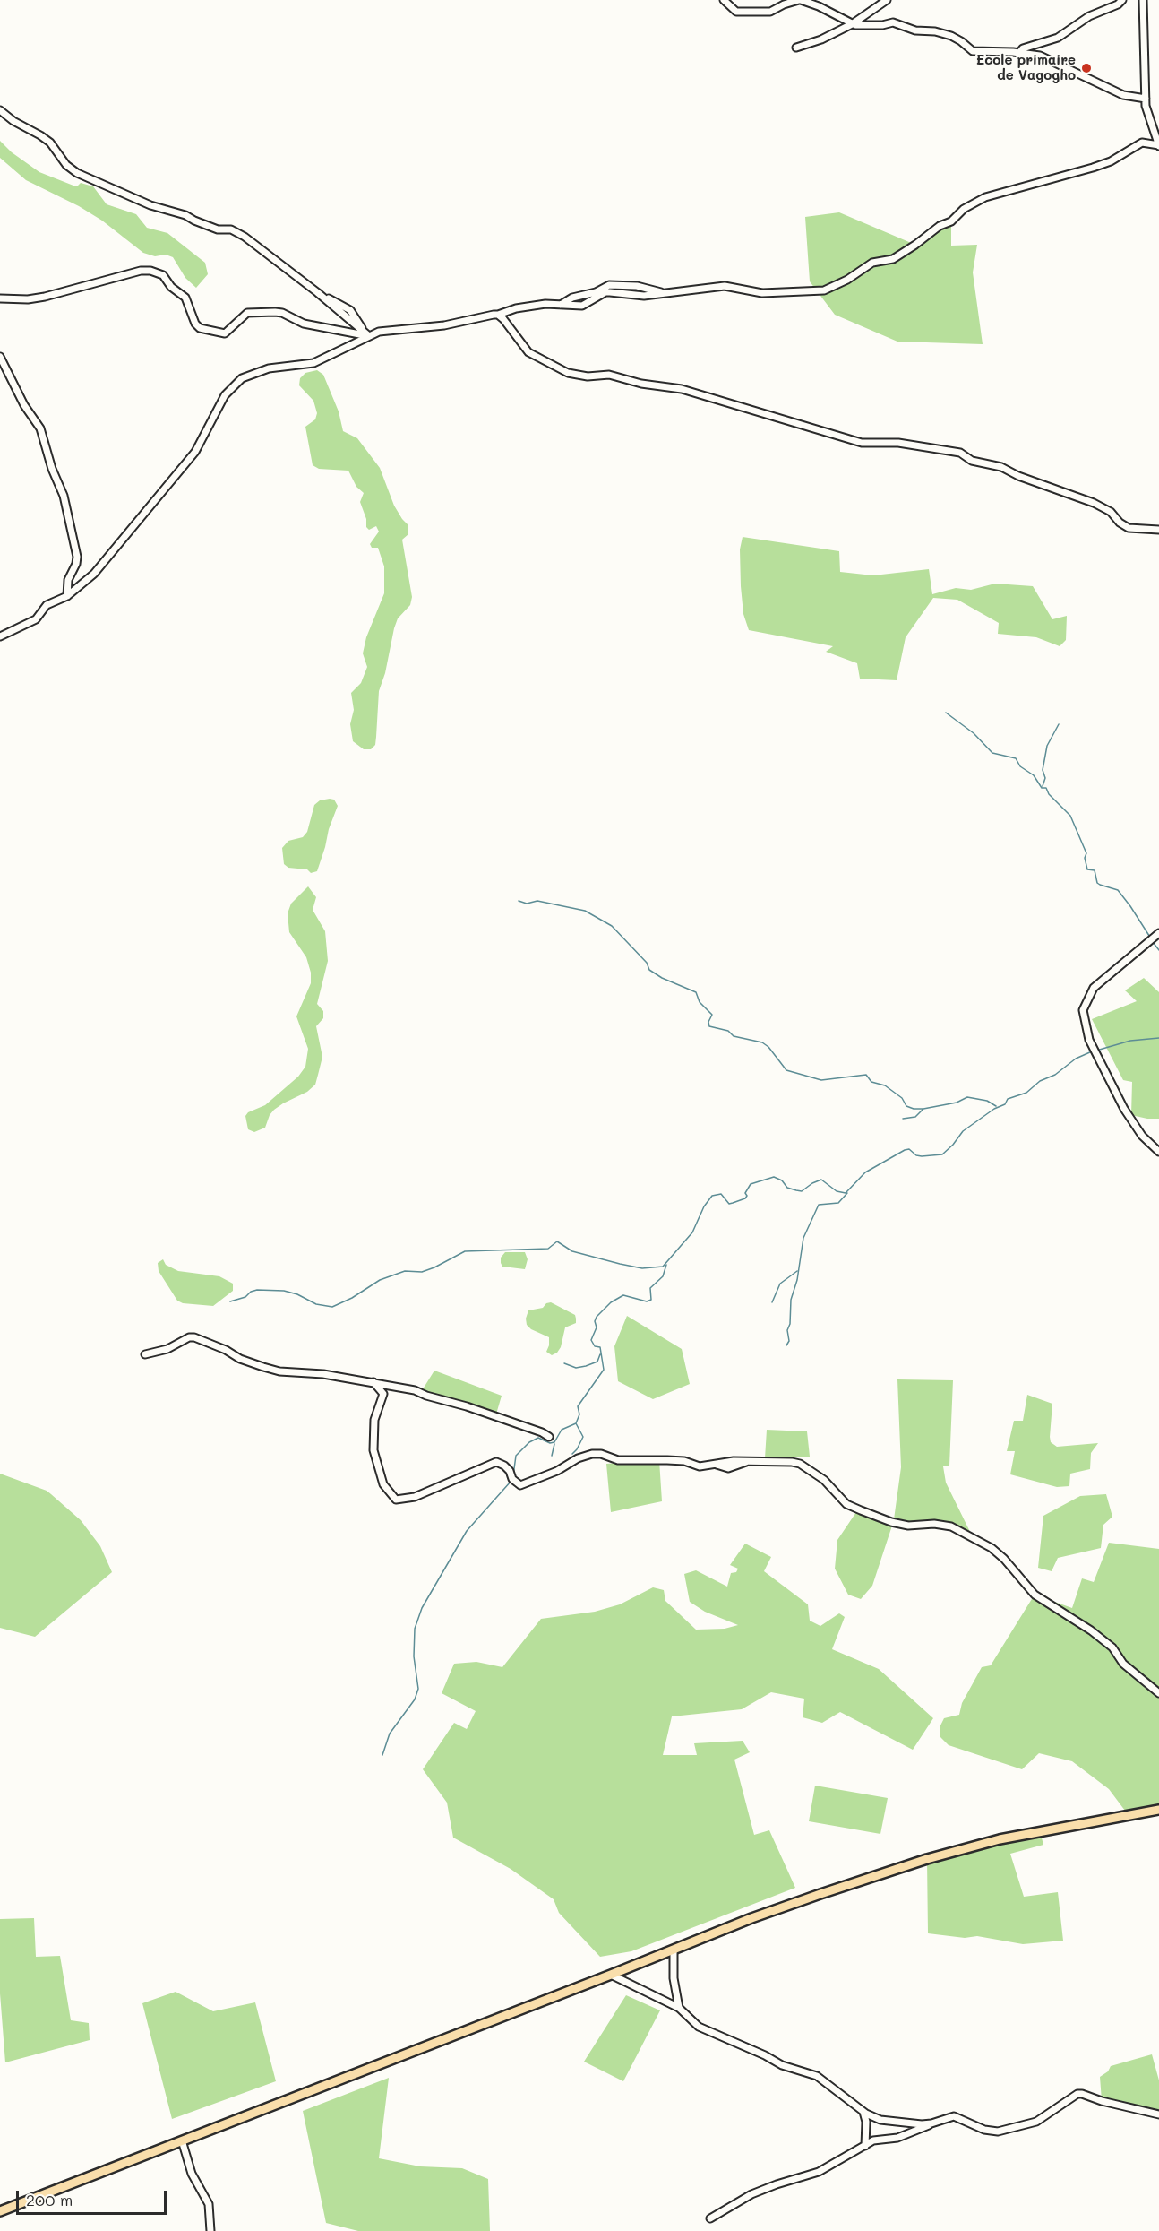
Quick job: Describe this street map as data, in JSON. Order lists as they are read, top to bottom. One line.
{"places":["Ecole primaire de Vagogho"],"scale_bar":"200 m"}
